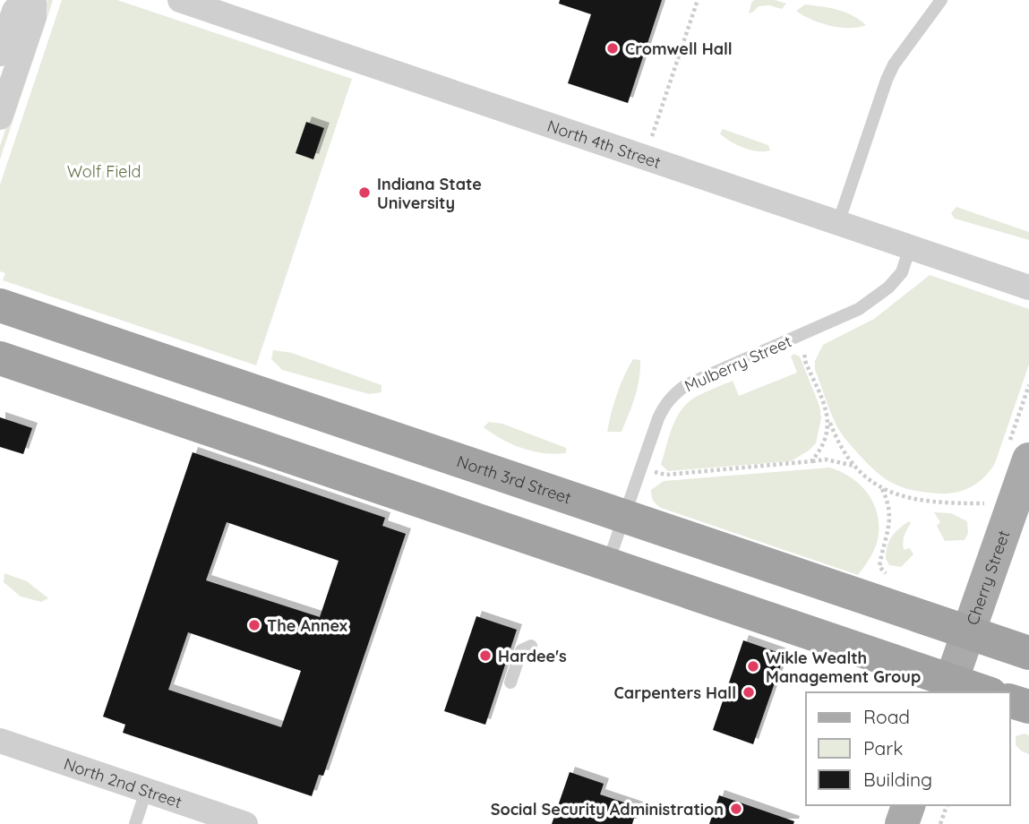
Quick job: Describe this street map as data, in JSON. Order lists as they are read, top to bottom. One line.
{"streets":{"highway":["North 3rd Street"],"main road":["Cherry Street"],"street":["North 4th Street","North 2nd Street"],"lane":["Mulberry Street"]},"crossings":[["North 4th Street","Mulberry Street"],["Mulberry Street","North 3rd Street"],["North 3rd Street","Cherry Street"]],"parks":["Wolf Field"],"places":["Cromwell Hall","Indiana State University","The Annex","Hardee's","Wikle Wealth Management Group","Carpenters Hall","Social Security Administration"],"legend":["Road","Park","Building"]}
